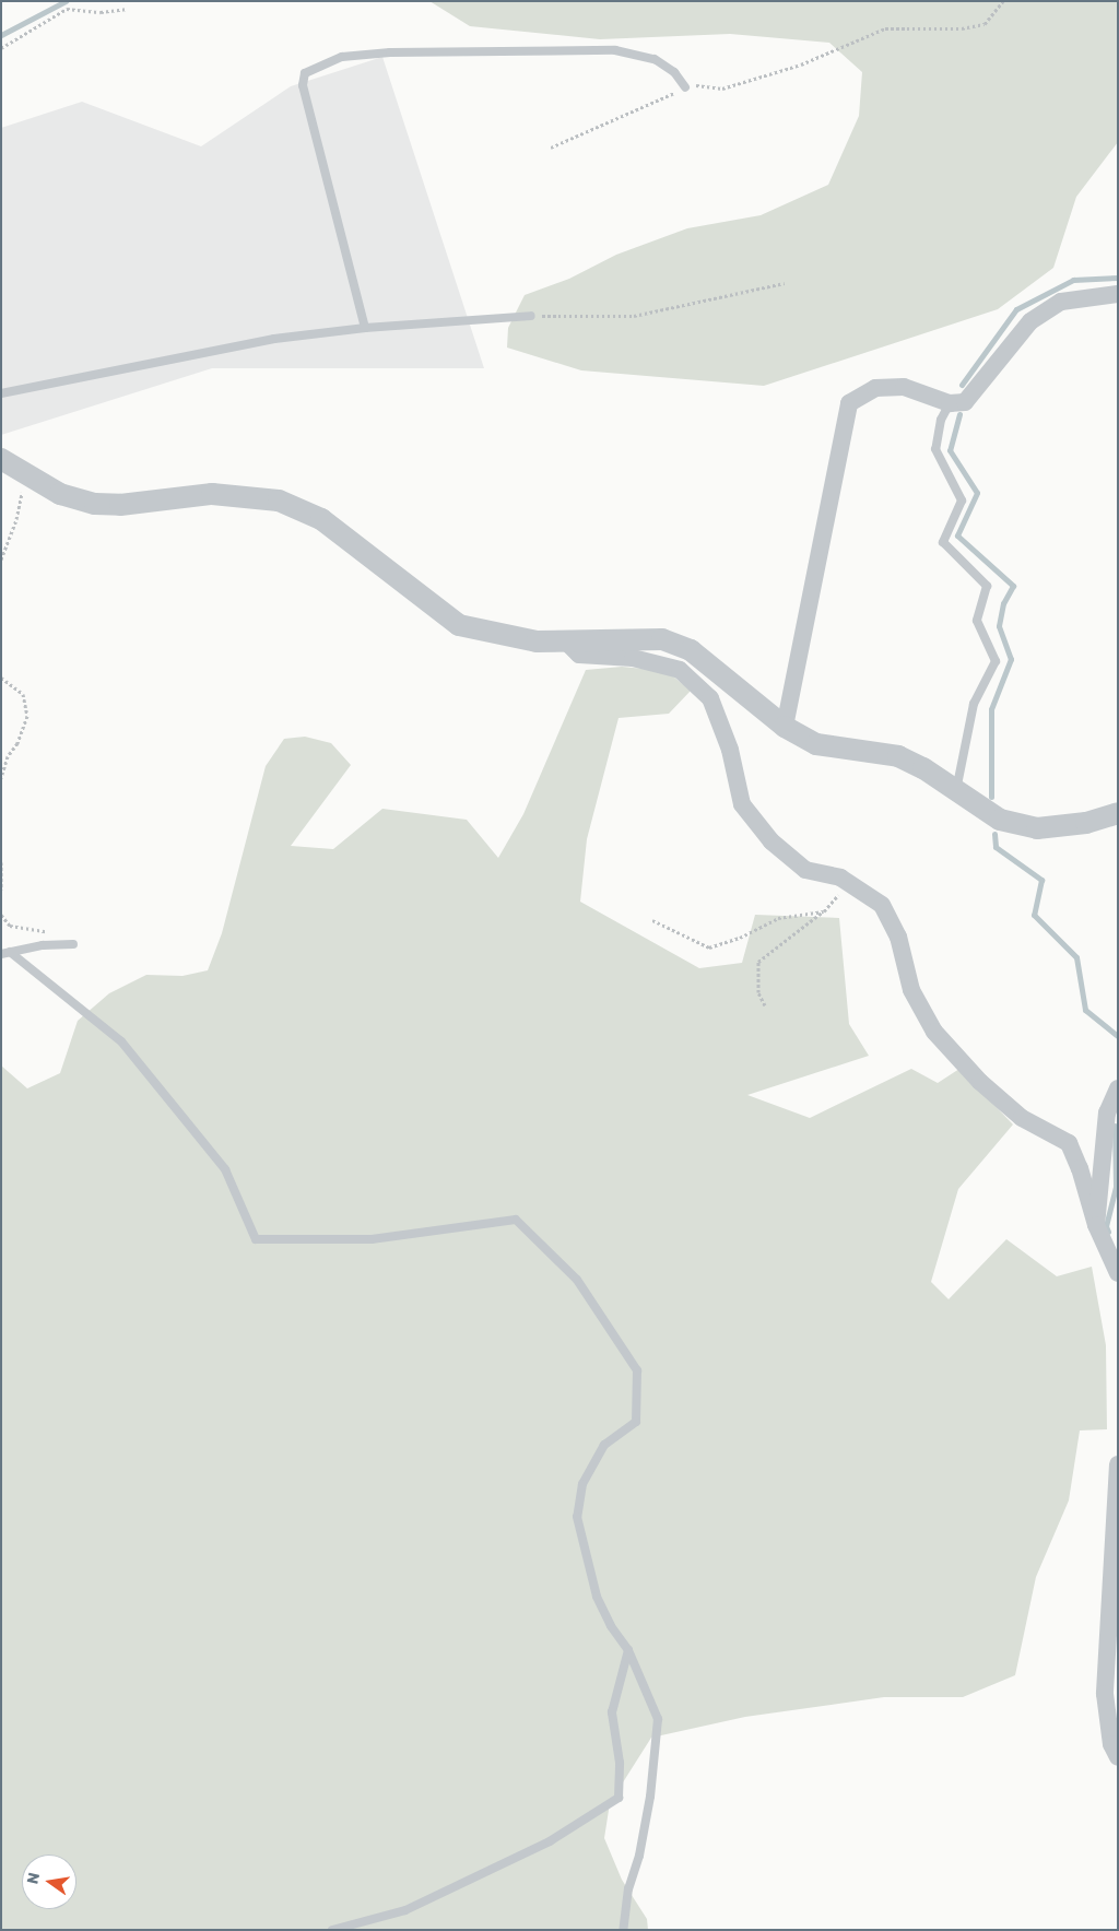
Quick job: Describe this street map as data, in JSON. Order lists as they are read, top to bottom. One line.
{"north":"left"}
